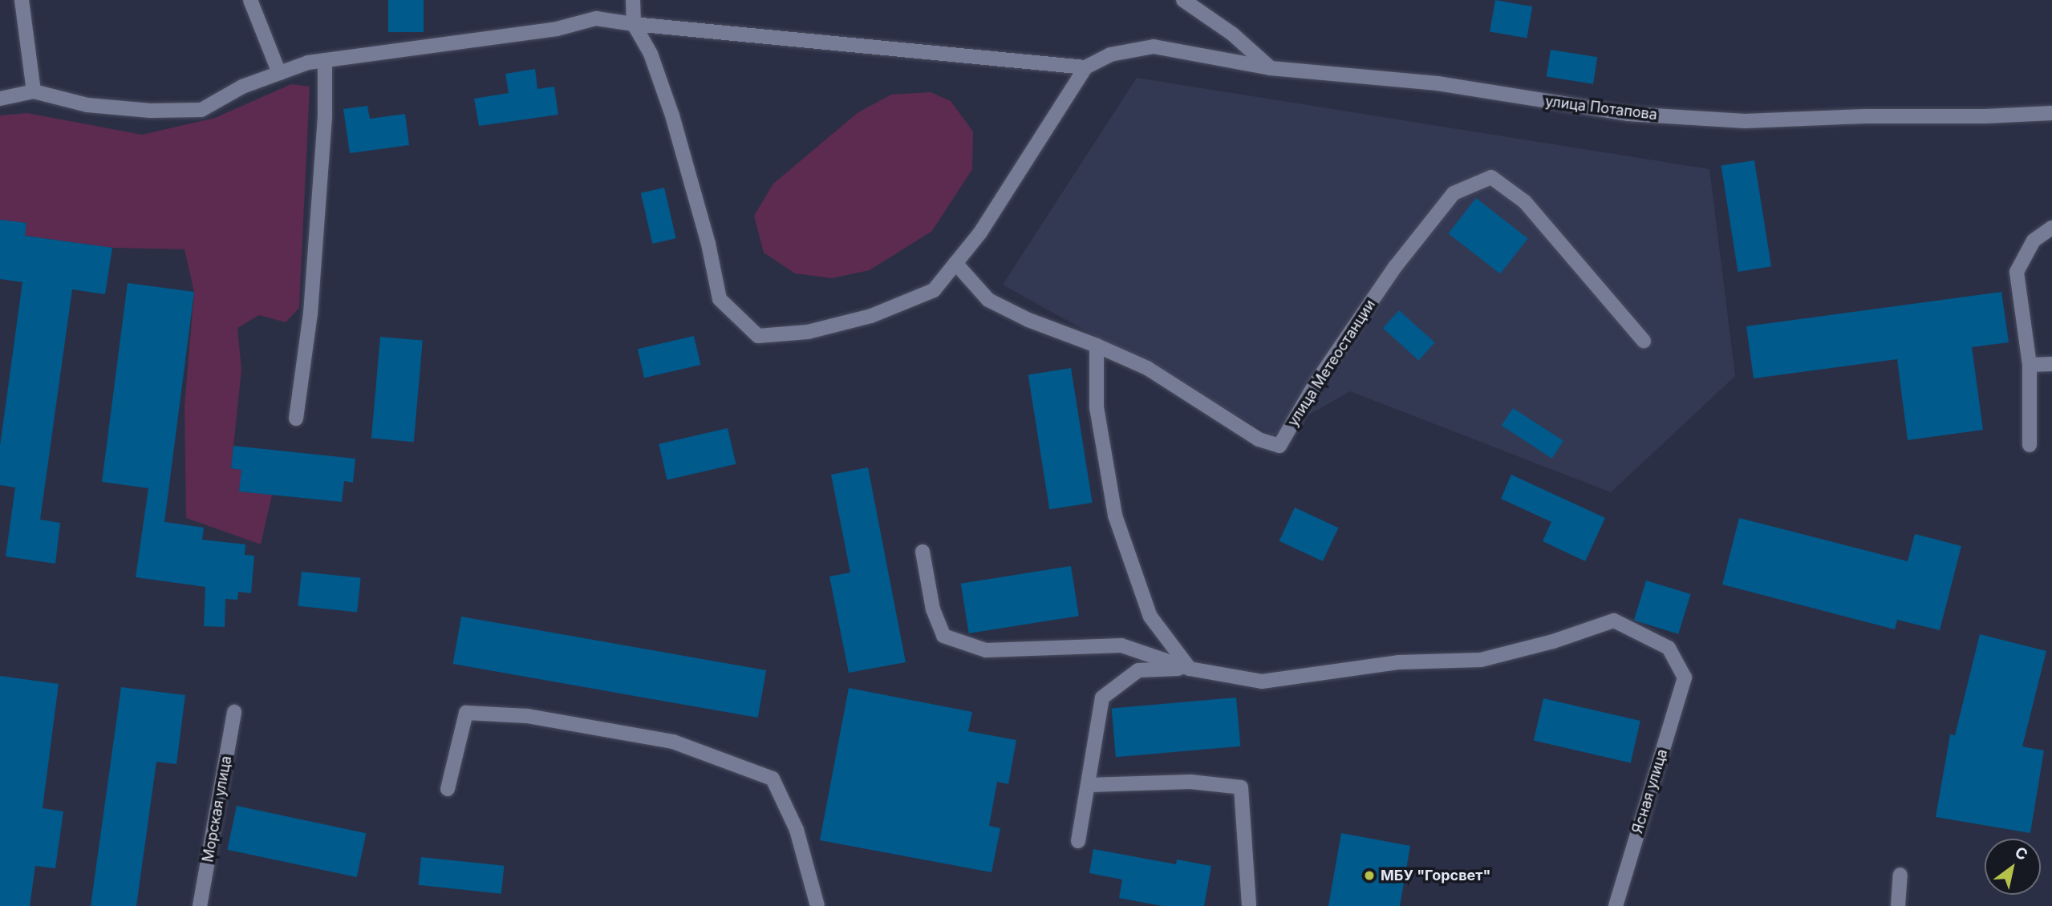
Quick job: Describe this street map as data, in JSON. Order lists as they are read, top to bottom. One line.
{"streets":{"street":["улица Потапова","улица Метеостанции","Ясная улица","Морская улица"]},"places":["МБУ \"Горсвет\""],"north":"top right"}
